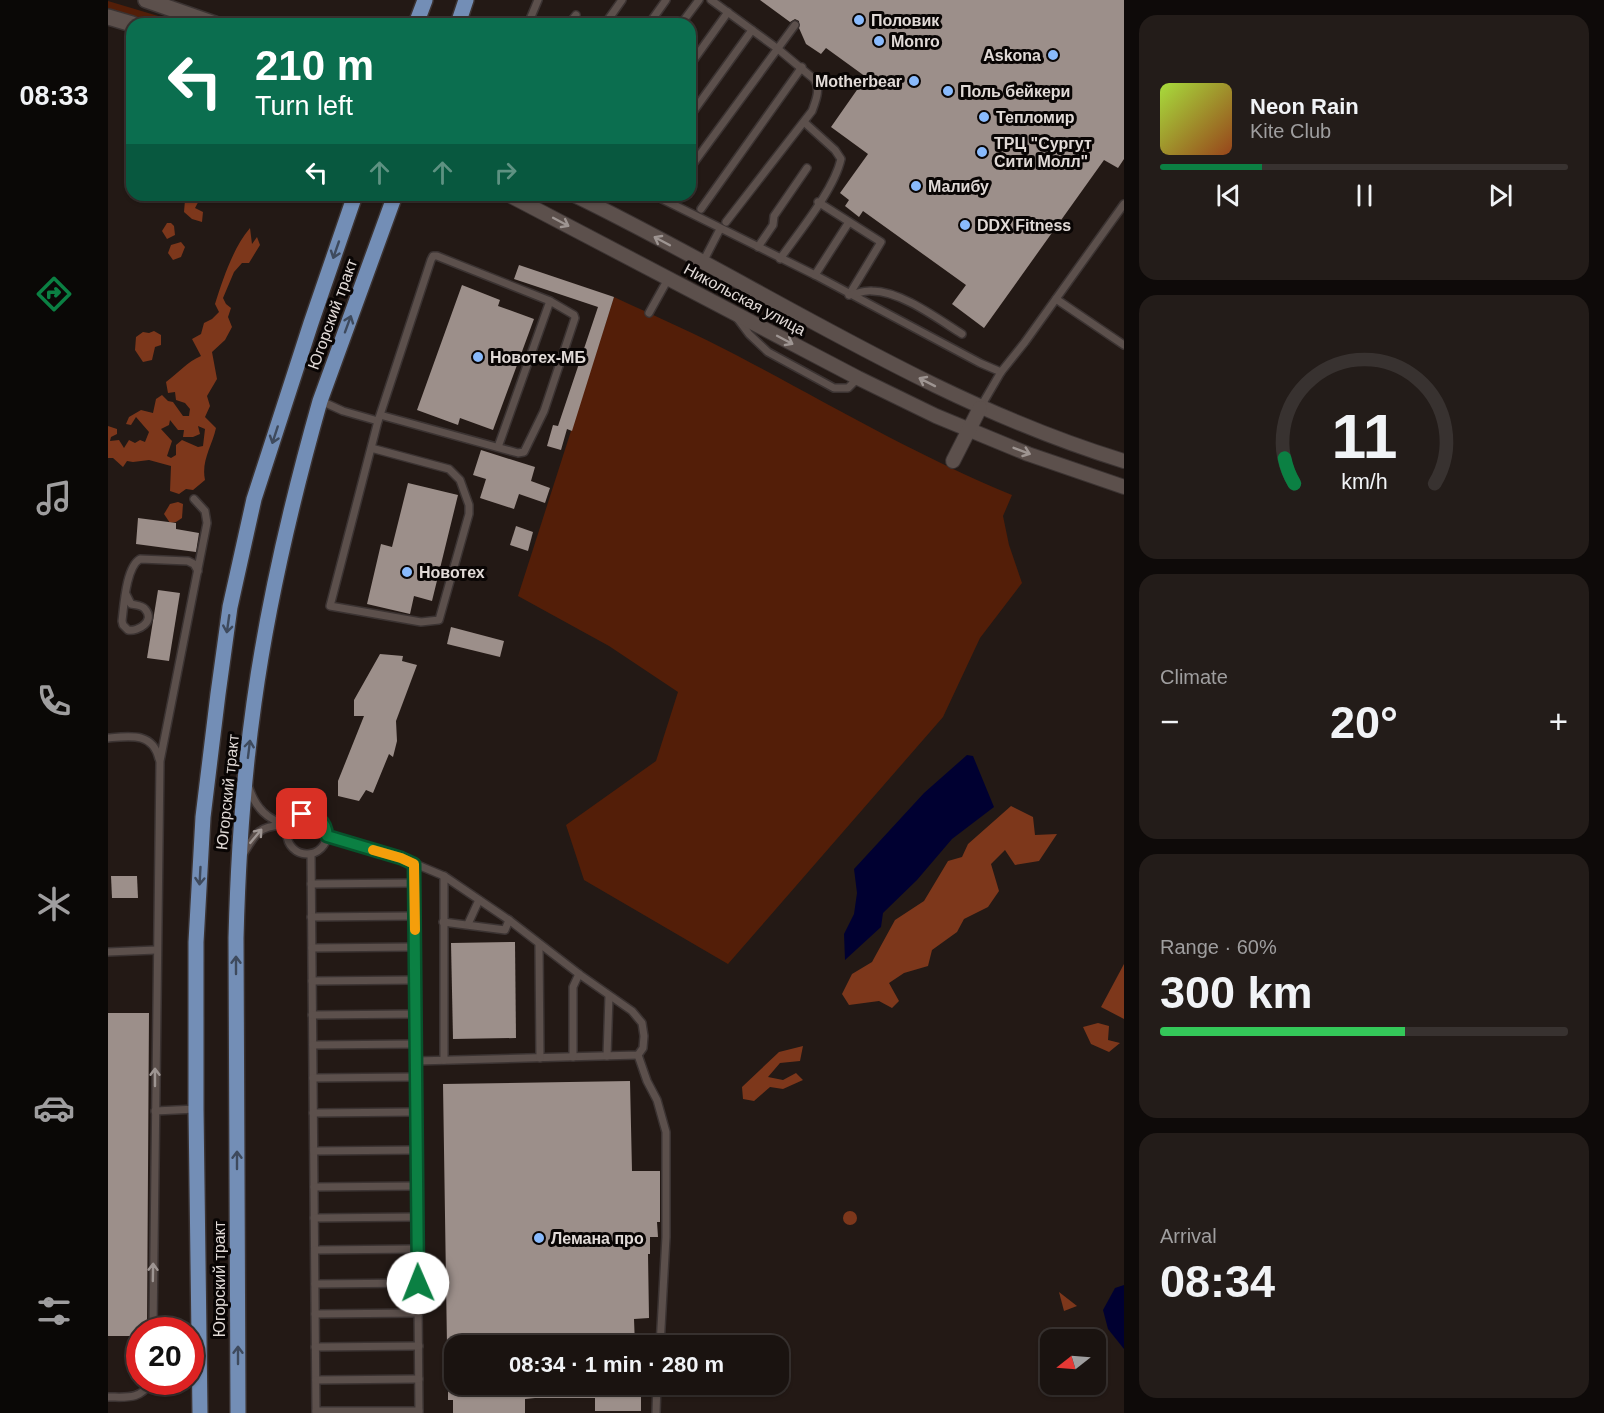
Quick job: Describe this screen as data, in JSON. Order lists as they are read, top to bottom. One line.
{"streets":{"main road":["Югорский тракт"],"street":["Никольская улица"]},"places":["Половик","Monro","Askona","Motherbear","Поль бейкери","Тепломир","ТРЦ \"Сургут Сити Молл\"","Малибу","DDX Fitness","Новотех-МБ","Новотех","Лемана про"],"north":"left","page":{"tabs":"08:33","turn":["210 m","Turn left"],"song":["Neon Rain","Kite Club"],"tile":["Climate",["Range · 60%","300 km"],["Arrival","08:34"]],"heat":["−","20°","+"],"limit":"20","trip":"08:34 · 1 min · 280 m","gauge":["11","km/h"]}}
